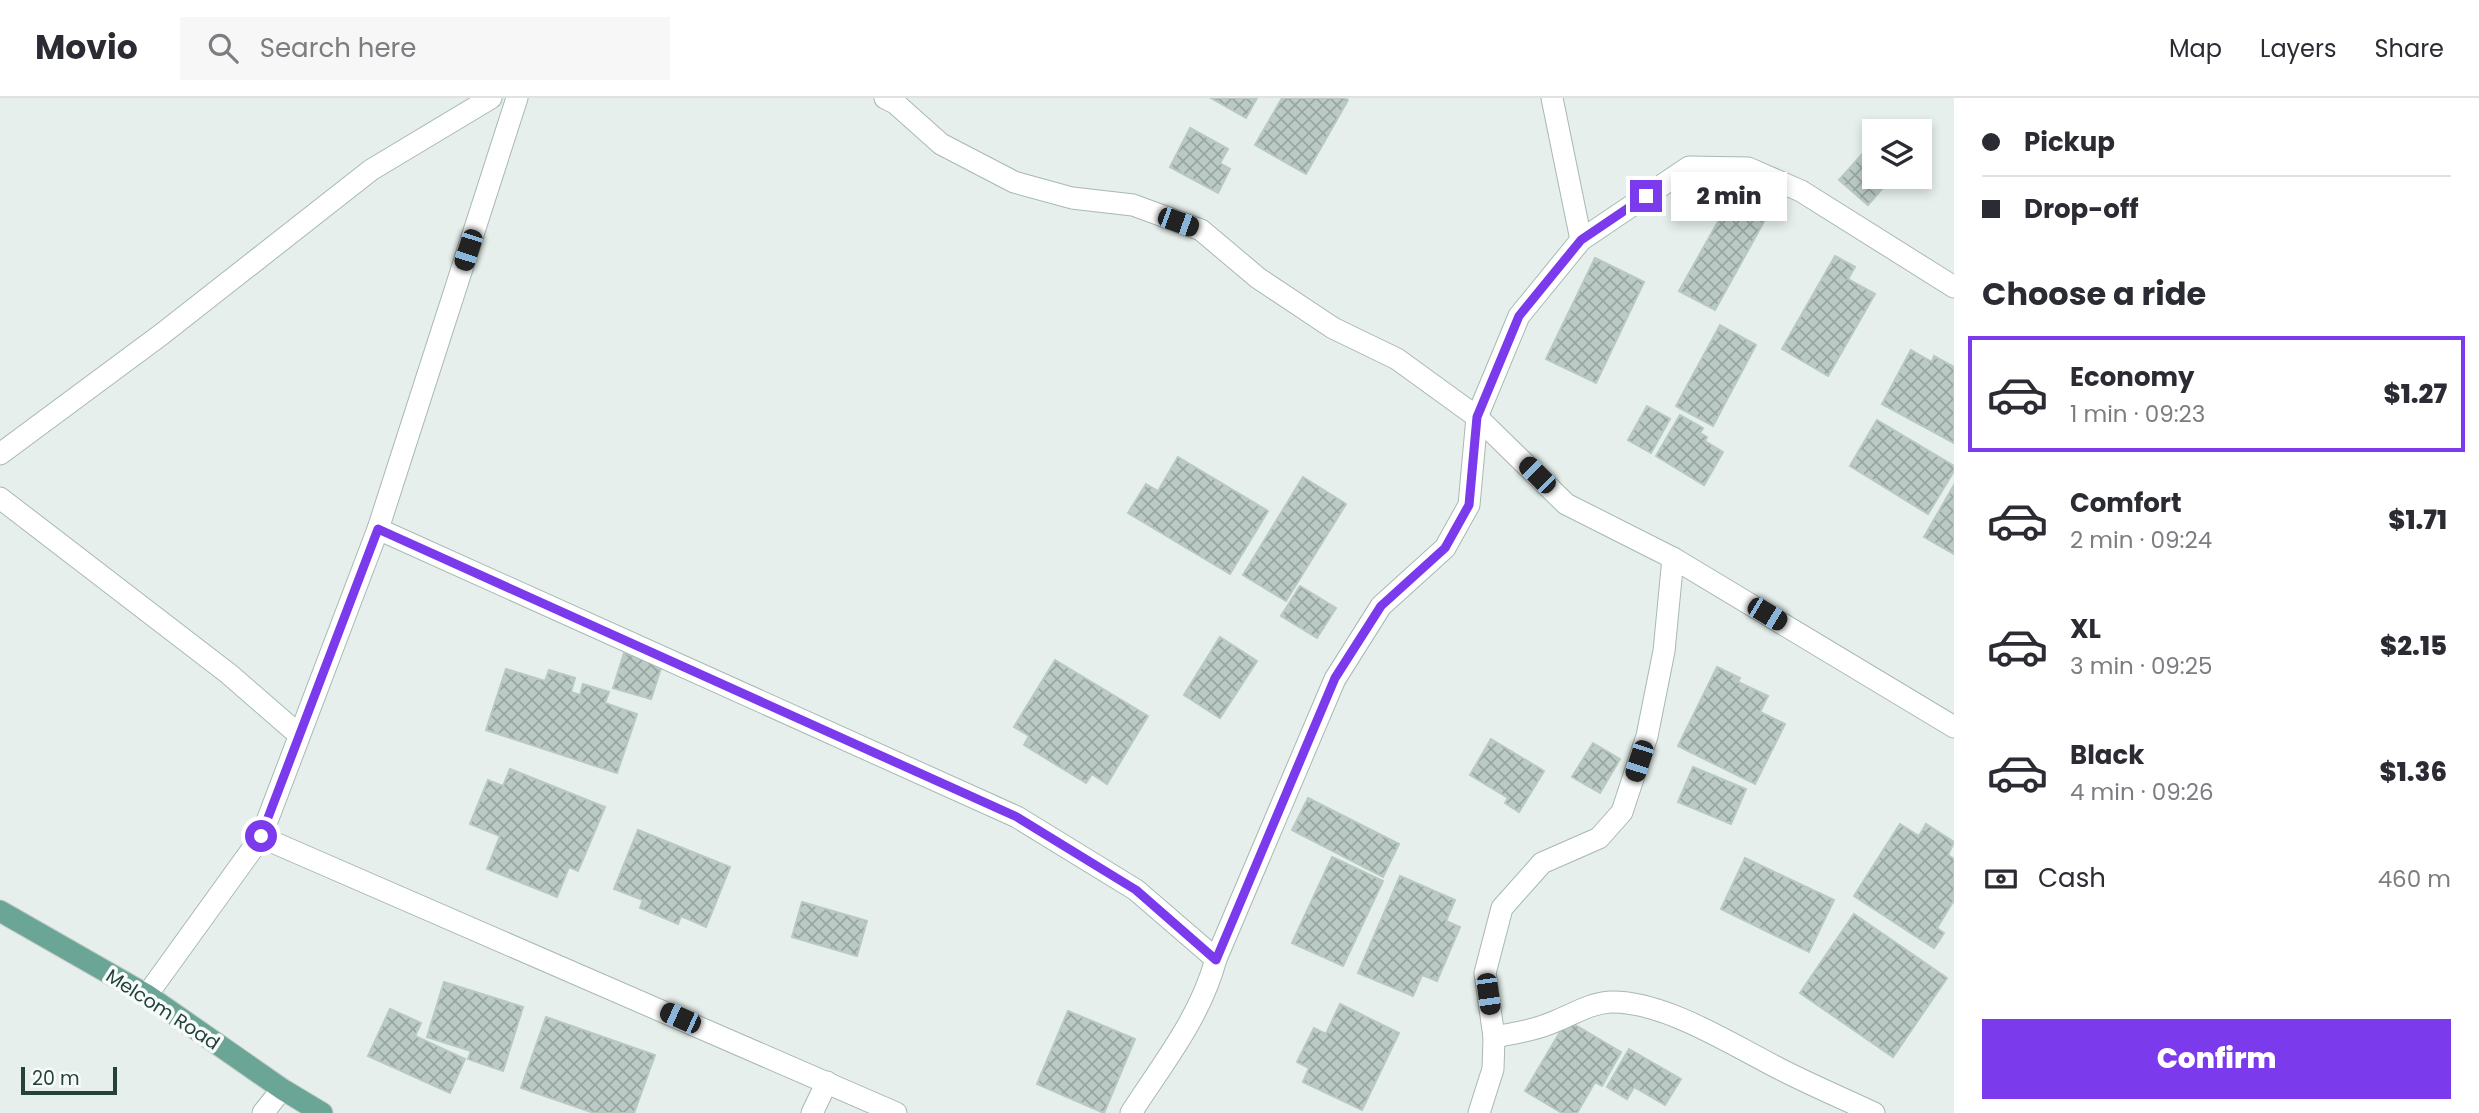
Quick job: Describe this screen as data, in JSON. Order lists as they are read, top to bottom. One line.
{"streets":{"main road":["Melcom Road"]},"scale_bar":"20 m","page":{"header":"Movio","search":"Search here","nav":["Map","Layers","Share"],"banner":["Pickup","Drop-off"],"bubble":"2 min","heading":"Choose a ride","list":[{"name":"Economy","note":"1 min · 09:23","value":"$1.27"},{"name":"Comfort","note":"2 min · 09:24","value":"$1.71"},{"name":"XL","note":"3 min · 09:25","value":"$2.15"},{"name":"Black","note":"4 min · 09:26","value":"$1.36"}],"pay":["Cash","460 m"],"buttons":"Confirm","scale":"20 m"}}
